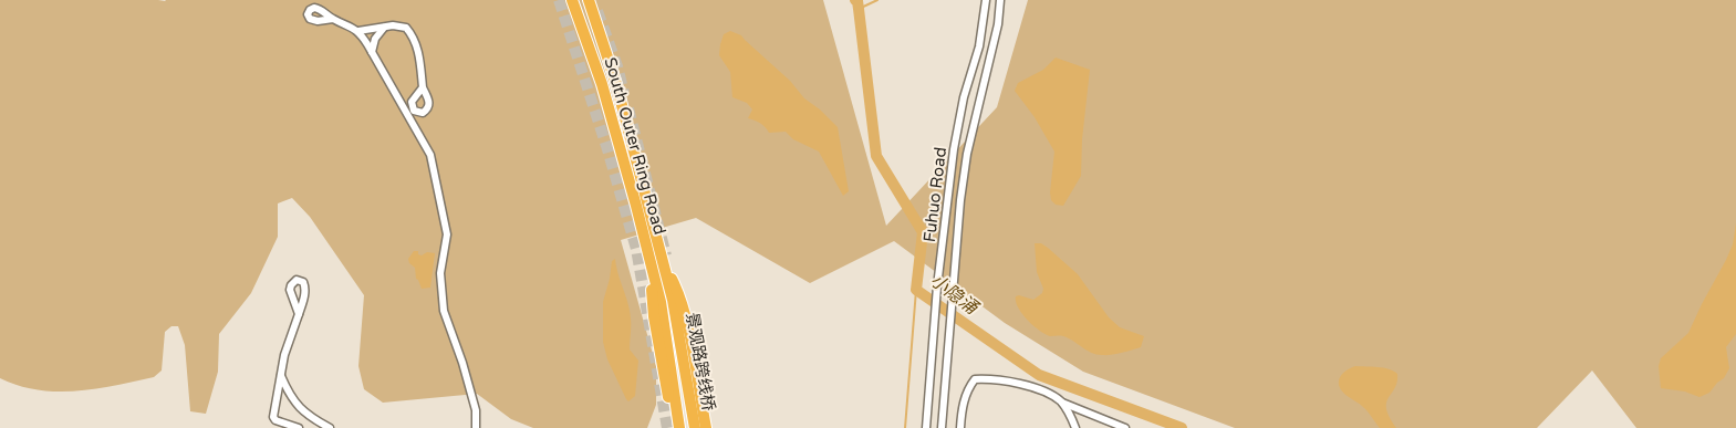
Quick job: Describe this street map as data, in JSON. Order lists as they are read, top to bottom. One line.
{"streets":{"highway":["South Outer Ring Road","景观路跨线桥"],"street":["Fuhuo Road"]},"crossings":[["South Outer Ring Road","景观路跨线桥"]],"water":["小隐涌"]}
